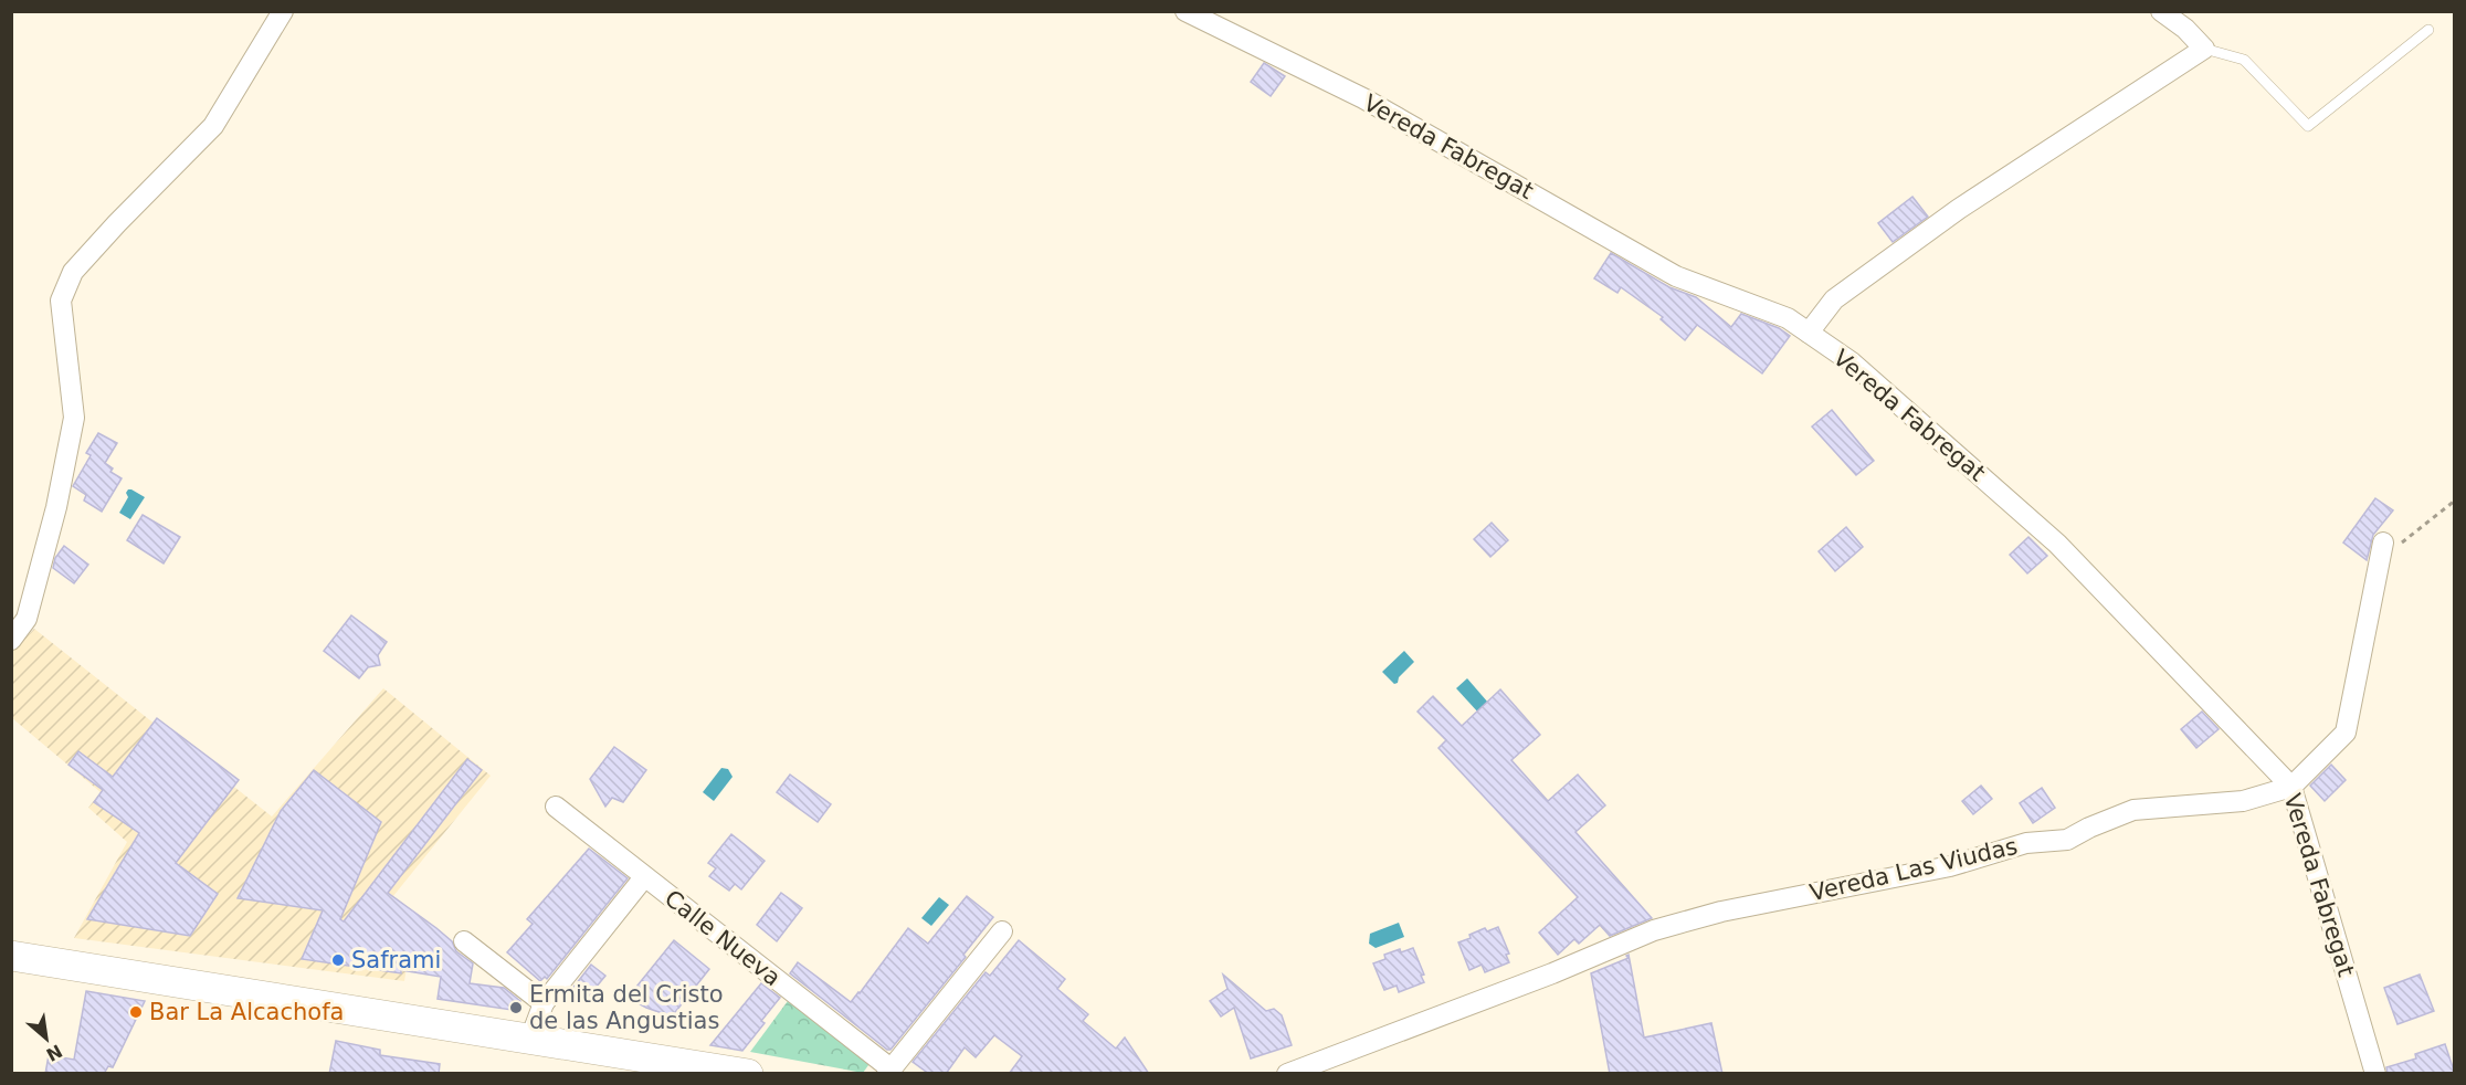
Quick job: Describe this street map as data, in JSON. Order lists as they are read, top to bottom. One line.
{"streets":{"street":["Vereda Fabregat","Vereda Las Viudas","Calle Nueva"]},"crossings":[["Vereda Fabregat","Vereda Las Viudas"]],"places":["Saframi","Ermita del Cristo de las Angustias","Bar La Alcachofa"],"north":"bottom right"}
